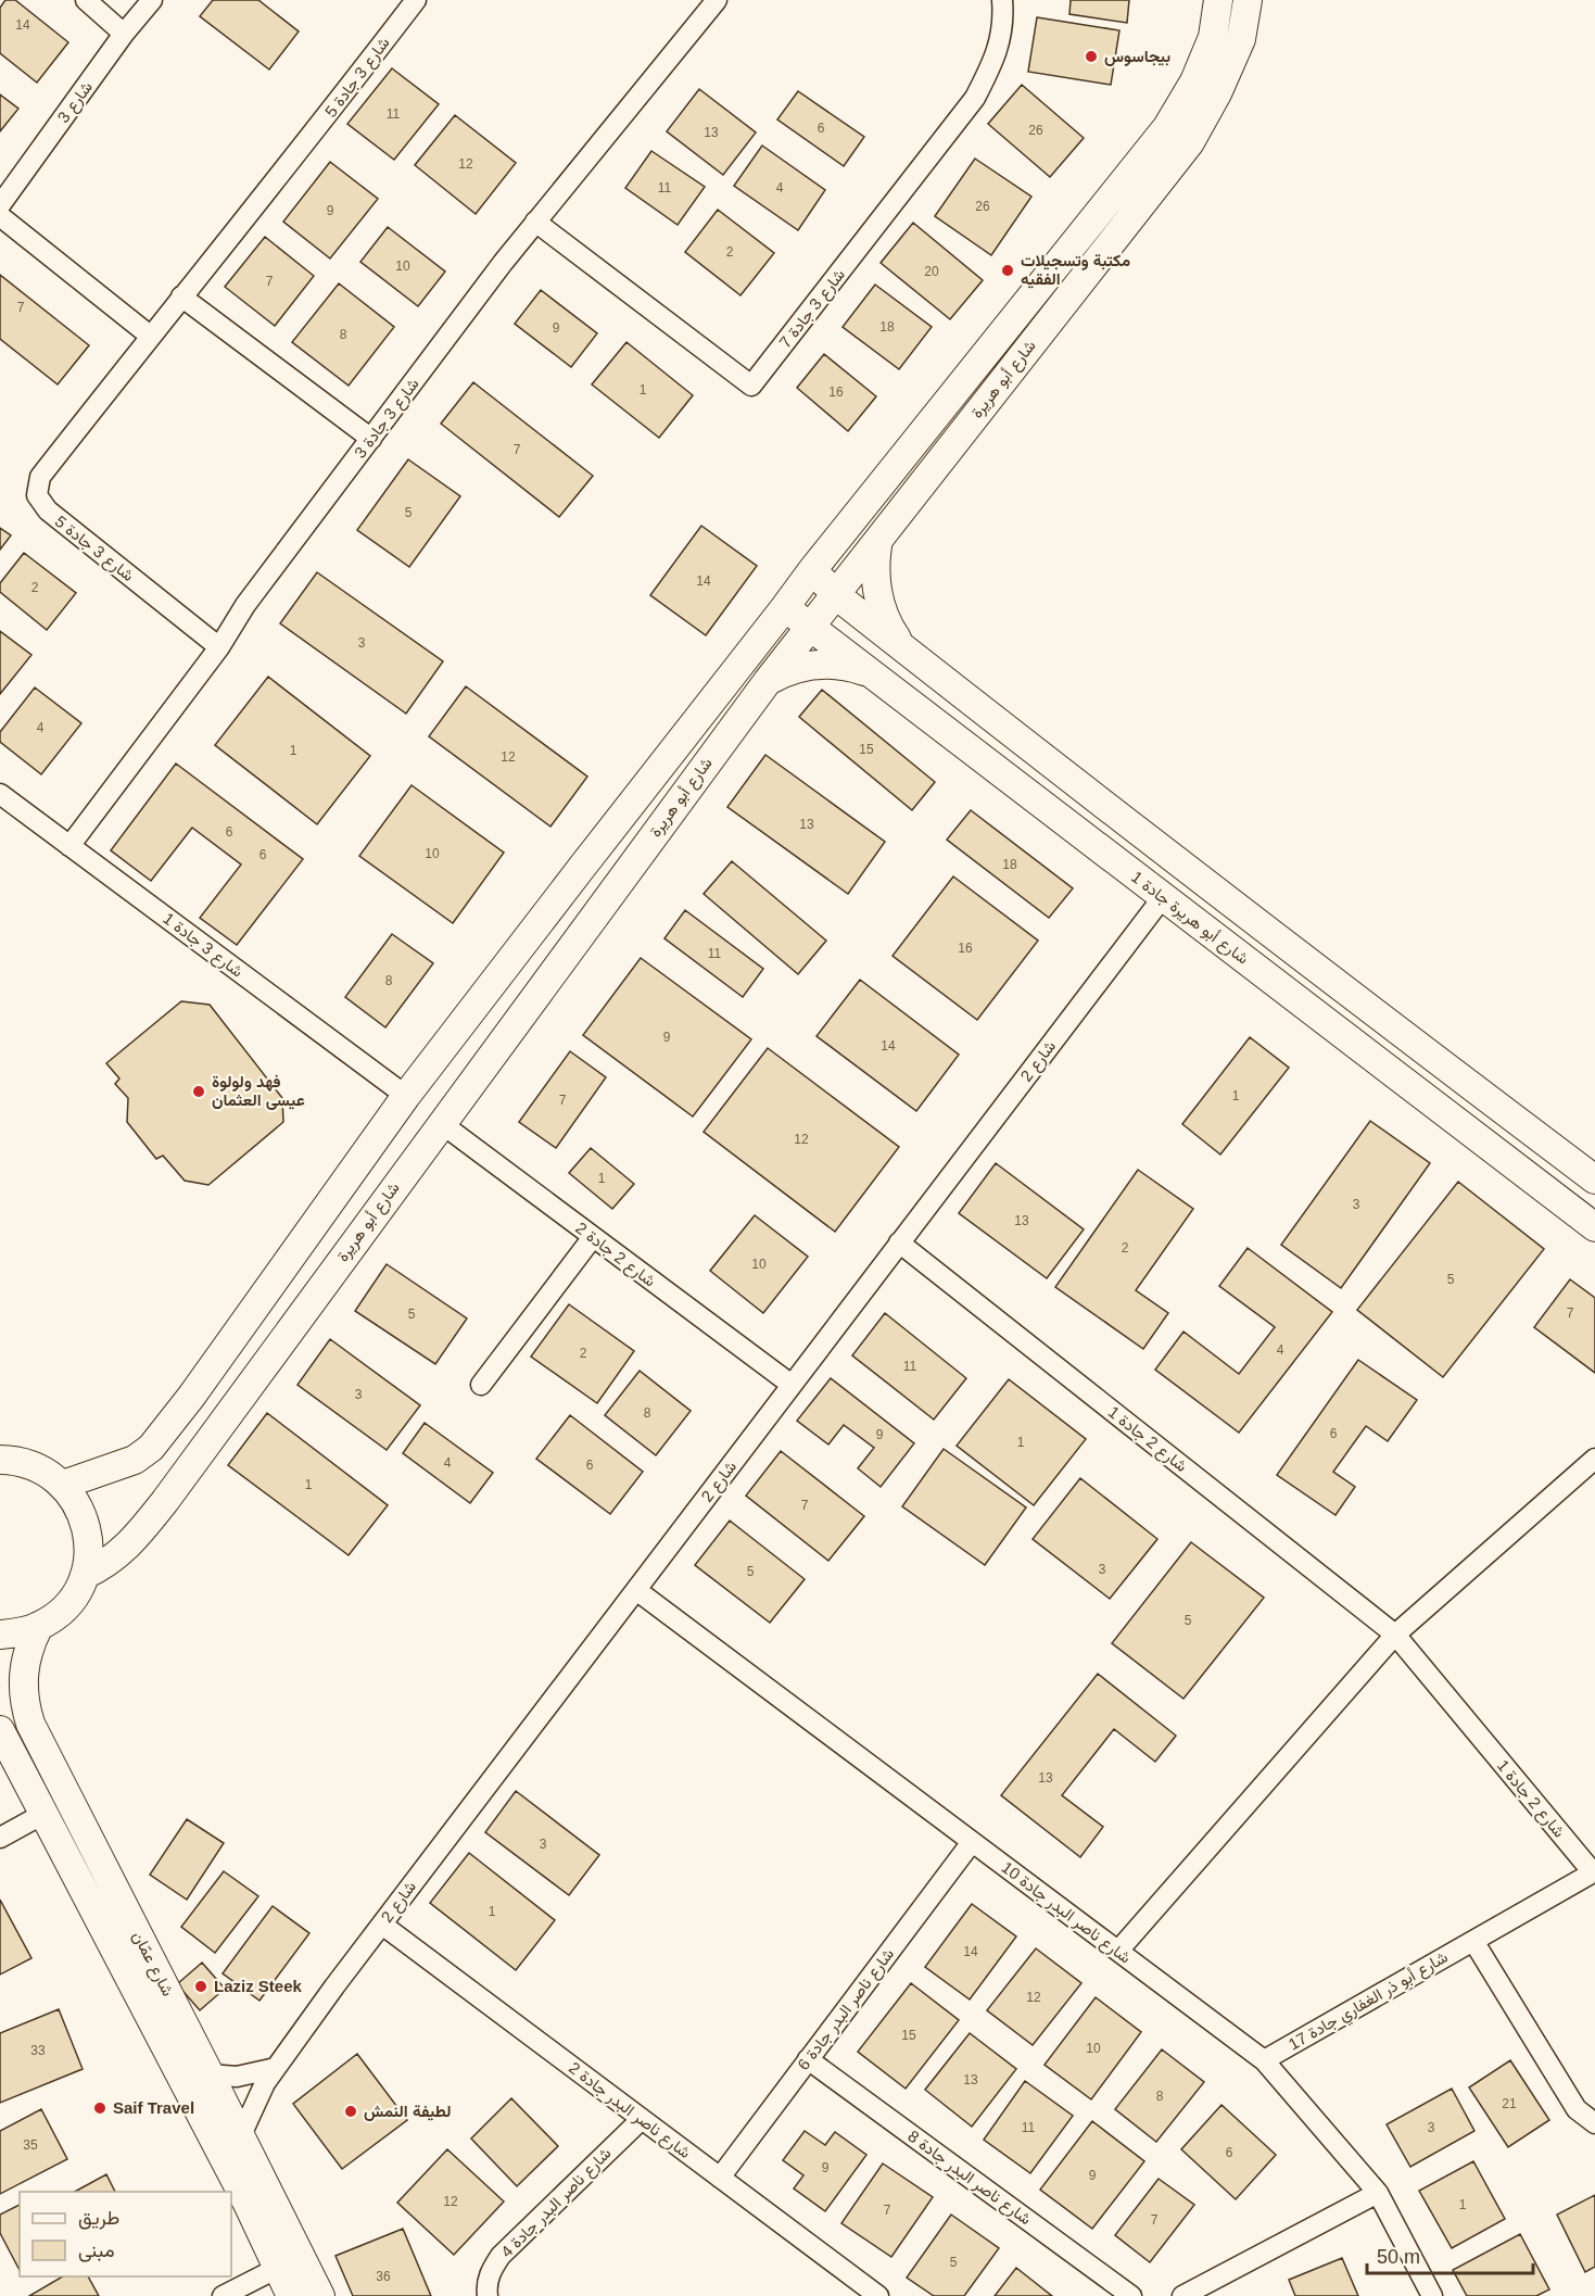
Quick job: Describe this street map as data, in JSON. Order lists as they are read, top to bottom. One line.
{"streets":{"street":["شارع 3 جادة 5","شارع 3","شارع 3 جادة 7","شارع أبو هريرة","شارع 3 جادة 3","شارع أبو هريرة جادة 1","شارع 3 جادة 1","شارع 2","شارع 2 جادة 2","شارع 2 جادة 1","شارع ناصر البدر جادة 10","شارع عمّان","شارع أبو ذر الغفاري جادة 17","شارع ناصر البدر جادة 6","شارع ناصر البدر جادة 2","شارع ناصر البدر جادة 8","شارع ناصر البدر جادة 4"]},"crossings":[["شارع 3 جادة 5","شارع 3 جادة 3"],["شارع 3 جادة 7","شارع 3 جادة 3"],["شارع أبو هريرة","شارع أبو هريرة جادة 1"],["شارع أبو هريرة","شارع 3 جادة 1"],["شارع أبو هريرة","شارع 2 جادة 2"],["شارع 3 جادة 3","شارع 3 جادة 1"],["شارع أبو هريرة جادة 1","شارع 2"],["شارع 2","شارع 2 جادة 2"],["شارع 2","شارع 2 جادة 1"],["شارع 2","شارع ناصر البدر جادة 10"],["شارع 2","شارع عمّان"],["شارع 2","شارع ناصر البدر جادة 2"],["شارع 2 جادة 1","شارع أبو ذر الغفاري جادة 17"],["شارع ناصر البدر جادة 10","شارع أبو ذر الغفاري جادة 17"],["شارع ناصر البدر جادة 10","شارع ناصر البدر جادة 6"],["شارع ناصر البدر جادة 6","شارع ناصر البدر جادة 2"],["شارع ناصر البدر جادة 6","شارع ناصر البدر جادة 8"],["شارع ناصر البدر جادة 2","شارع ناصر البدر جادة 4"]],"places":["بيجاسوس","مكتبة وتسجيلات الفقيه","فهد ولولوة عيسى العثمان","Laziz Steek","Saif Travel","لطيفة النمش"],"house_numbers":["14","11","6","26","13","12","11","4","26","9","2","10","20","7","7","18","9","8","1","16","7","5","14","2","3","4","15","1","12","13","6","10","6","18","16","11","8","9","14","1","7","12","1","3","13","2","10","5","7","5","4","2","11","3","8","6","9","1","4","6","1","7","3","5","5","13","3","1","14","12","15","10","33","13","8","21","11","3","35","6","9","9","12","1","7","7","5","36"],"legend":["طريق","مبنى"],"scale_bar":"50 m"}
